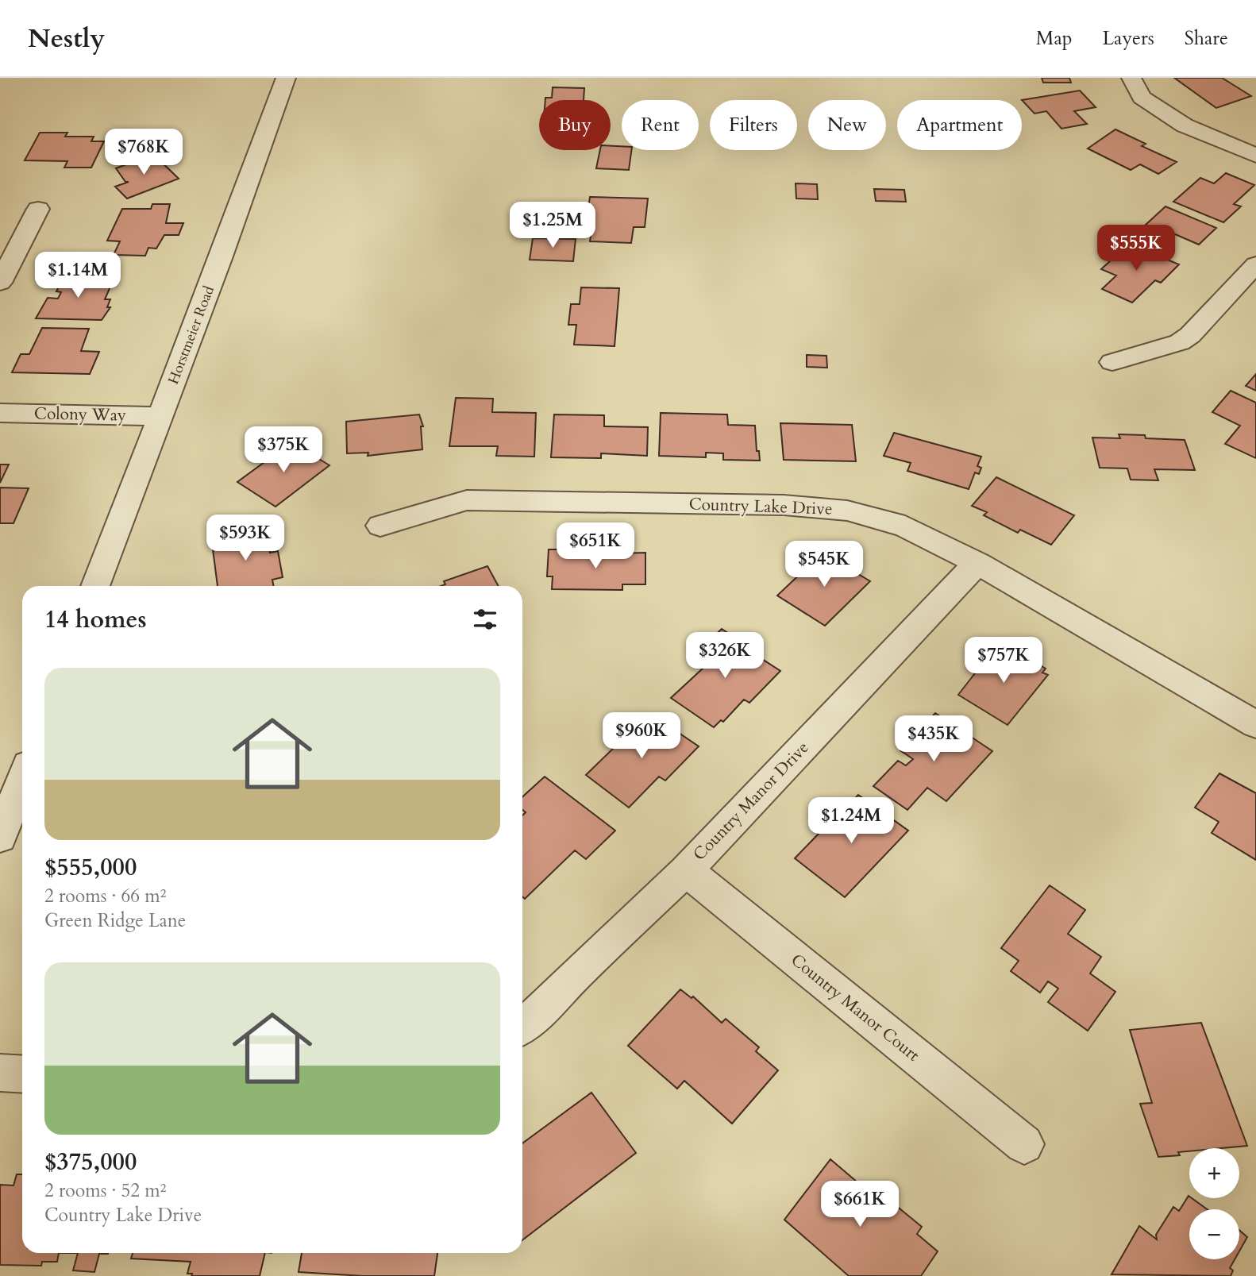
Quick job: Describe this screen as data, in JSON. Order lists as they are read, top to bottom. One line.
{"streets":{"street":["Horstmeier Road","Colony Way","Country Lake Drive","Country Manor Drive","Country Manor Court"]},"crossings":[["Horstmeier Road","Colony Way"],["Country Lake Drive","Country Manor Drive"],["Country Manor Drive","Country Manor Court"]],"page":{"header":"Nestly","nav":["Map","Layers","Share"],"chip":["Buy","Rent","Filters","New","Apartment"],"price":["$768K","$1.25M","$555K","$1.14M","$375K","$593K","$651K","$545K","$326K","$757K","$960K","$435K","$1.24M","$661K"],"heading":"14 homes","list":[{"name":"$555,000","note":"2 rooms · 66 m² · Green Ridge Lane"},{"name":"$375,000","note":"2 rooms · 52 m² · Country Lake Drive"}],"map_buttons":["+","−"]}}
